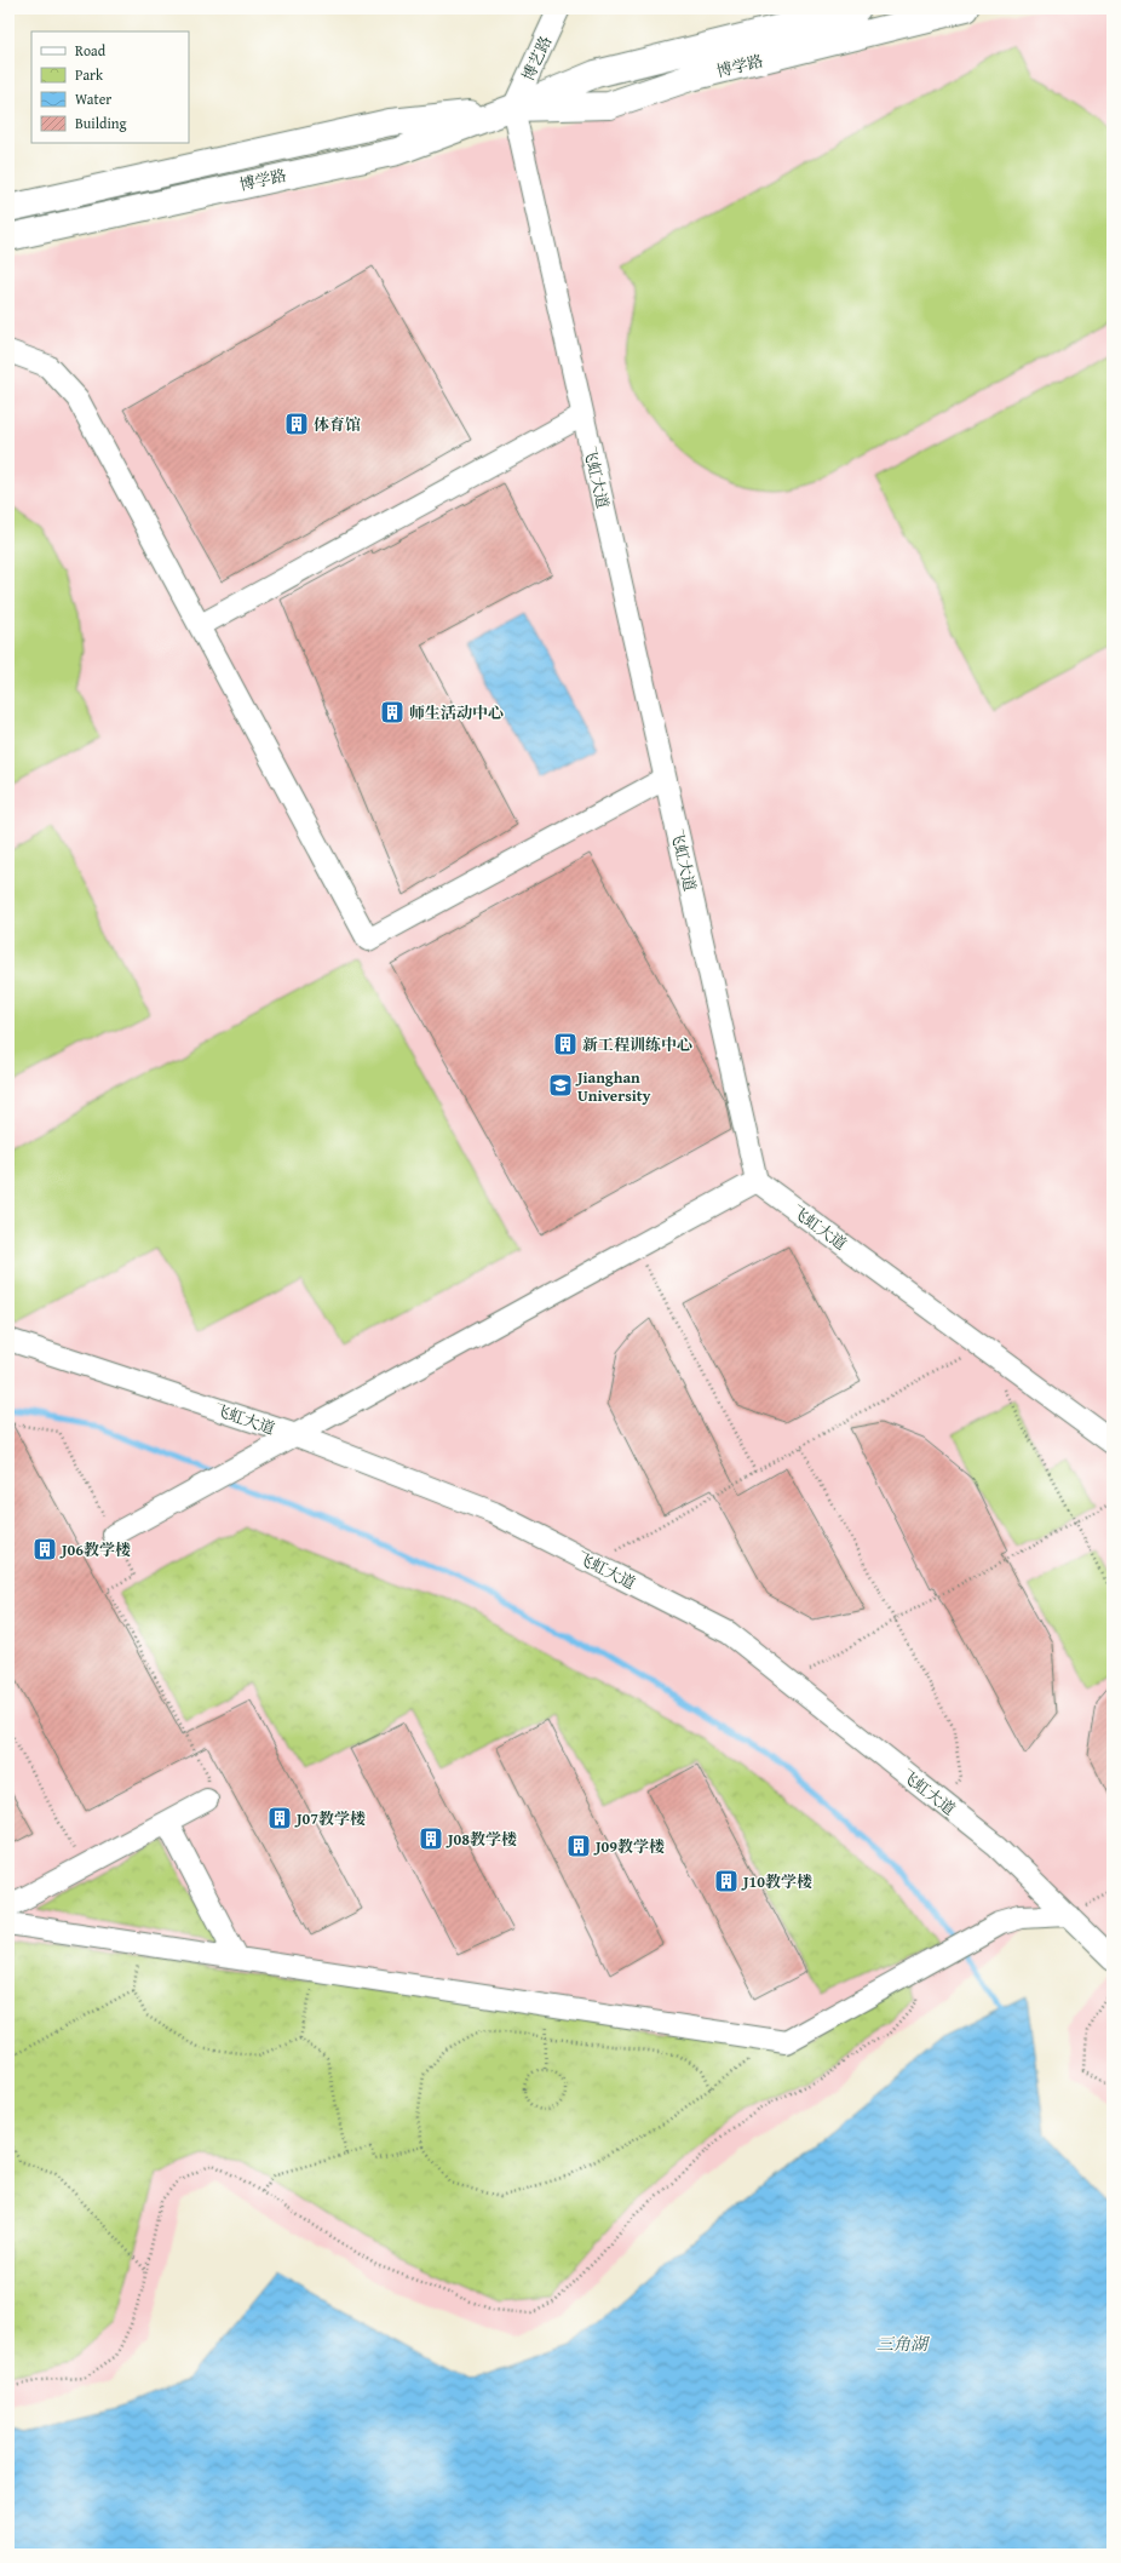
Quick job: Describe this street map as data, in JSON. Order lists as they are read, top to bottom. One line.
{"streets":{"main road":["博学路"],"street":["博艺路","飞虹大道"]},"crossings":[["博艺路","博学路"],["博艺路","飞虹大道"],["博学路","飞虹大道"]],"water":["三角湖"],"places":{"building":["体育馆","师生活动中心","新工程训练中心","J06教学楼","J07教学楼","J08教学楼","J09教学楼","J10教学楼"],"school or university":["Jianghan University"]},"legend":["Road","Park","Water","Building"]}
